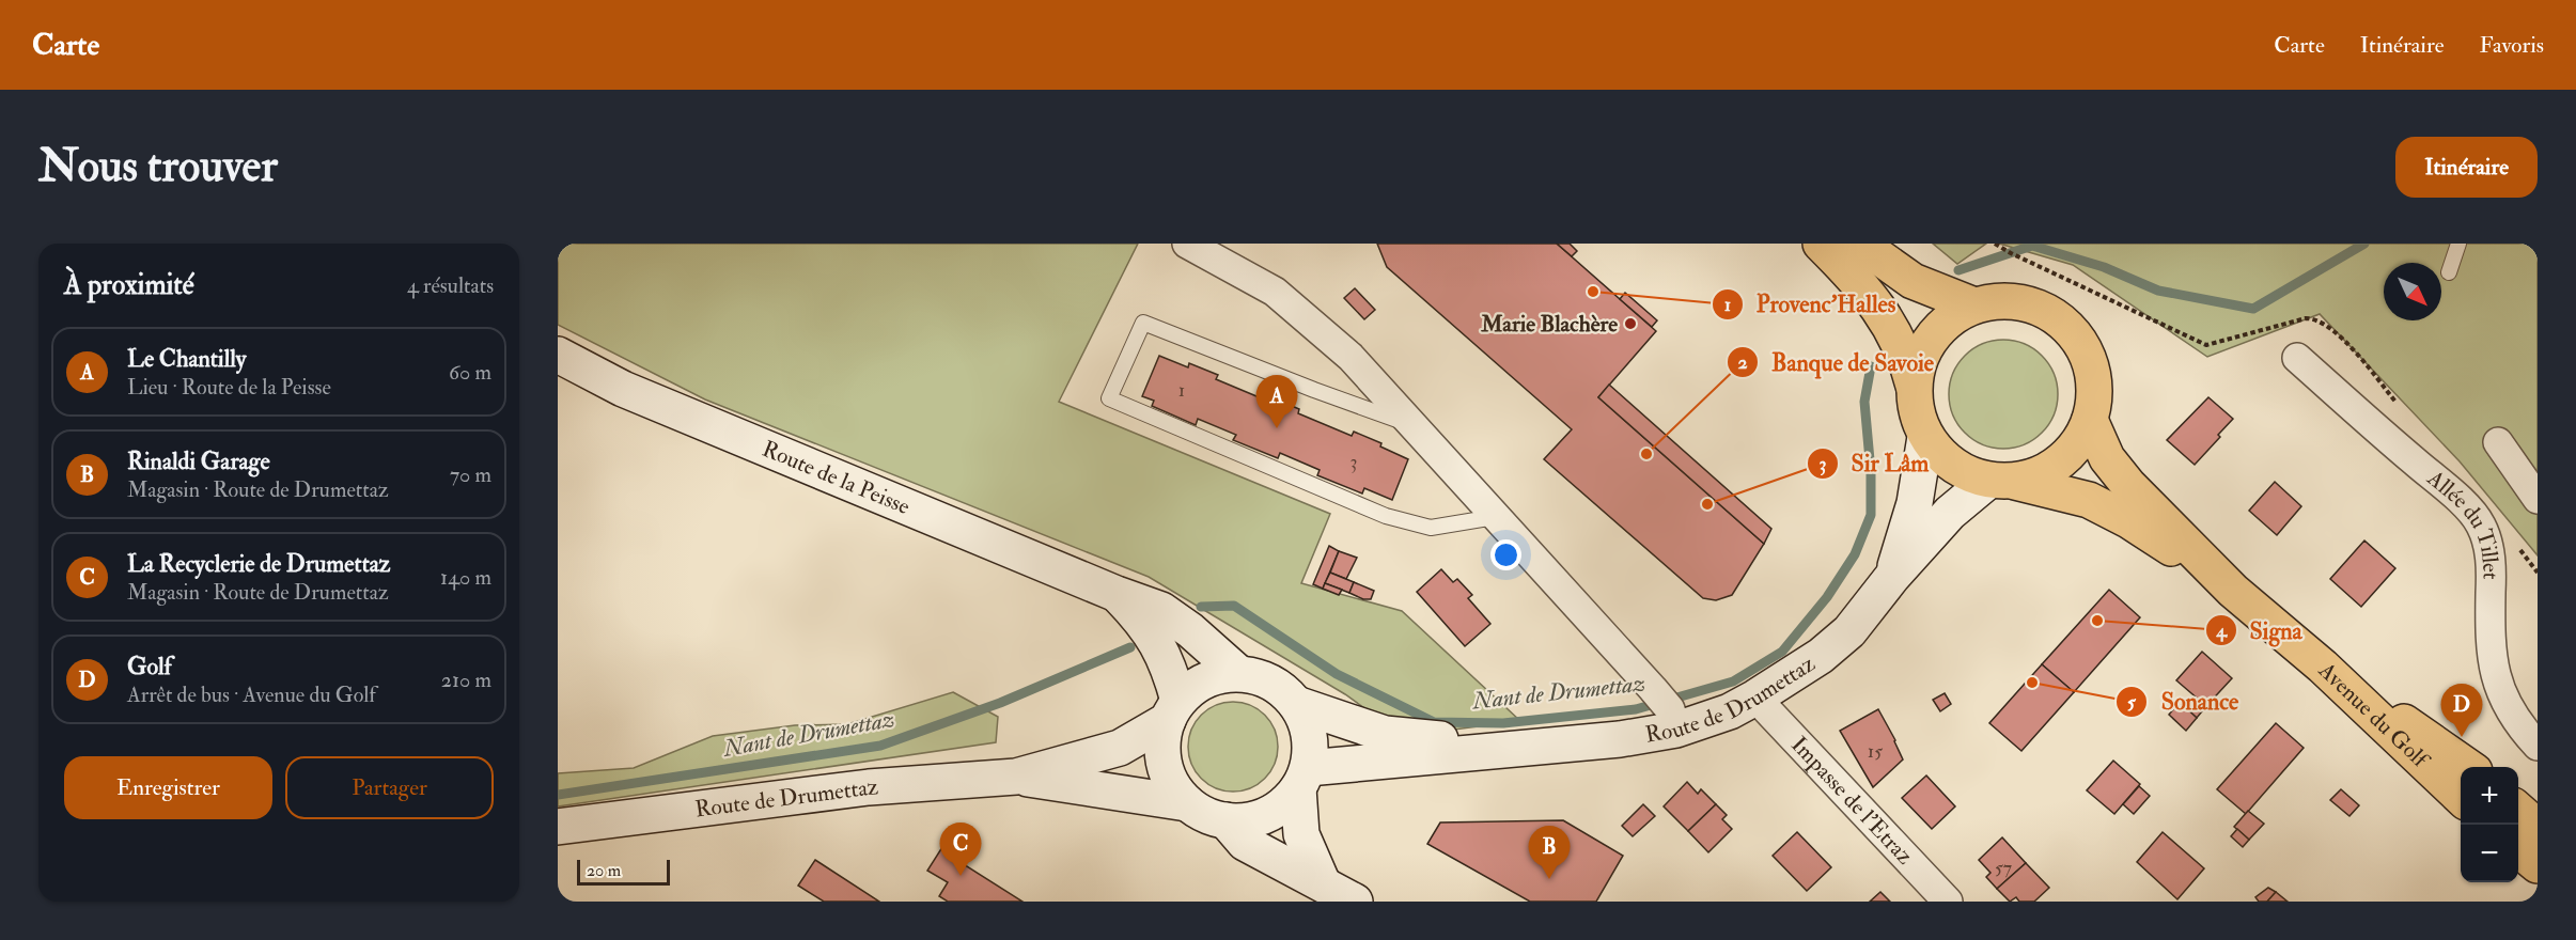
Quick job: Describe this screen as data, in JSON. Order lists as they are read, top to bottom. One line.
{"streets":{"main road":["Route de la Peisse","Route de Drumettaz","Avenue du Golf"],"street":["Allée du Tillet","Impasse de l'Etraz"]},"crossings":[["Route de la Peisse","Route de Drumettaz"],["Route de Drumettaz","Avenue du Golf"],["Route de Drumettaz","Impasse de l'Etraz"]],"water":["Nant de Drumettaz"],"places":["Provenc'Halles","Marie Blachère","Banque de Savoie","Sir Lâm","Signa","Sonance"],"house_numbers":["1","3","15","57"],"scale_bar":"20 m","north":"bottom right","page":{"header":"Carte","nav":["Carte","Itinéraire","Favoris"],"buttons":["Itinéraire",["Enregistrer","Partager"]],"title":"Nous trouver","heading":["À proximité","4 résultats"],"list":[{"mark":"A","name":"Le Chantilly","note":"Lieu · Route de la Peisse","value":"60 m"},{"mark":"B","name":"Rinaldi Garage","note":"Magasin · Route de Drumettaz","value":"70 m"},{"mark":"C","name":"La Recyclerie de Drumettaz","note":"Magasin · Route de Drumettaz","value":"140 m"},{"mark":"D","name":"Golf","note":"Arrêt de bus · Avenue du Golf","value":"210 m"}],"pins":["A","D","C","B"],"map_buttons":["+","−"],"scale":"20 m"}}
